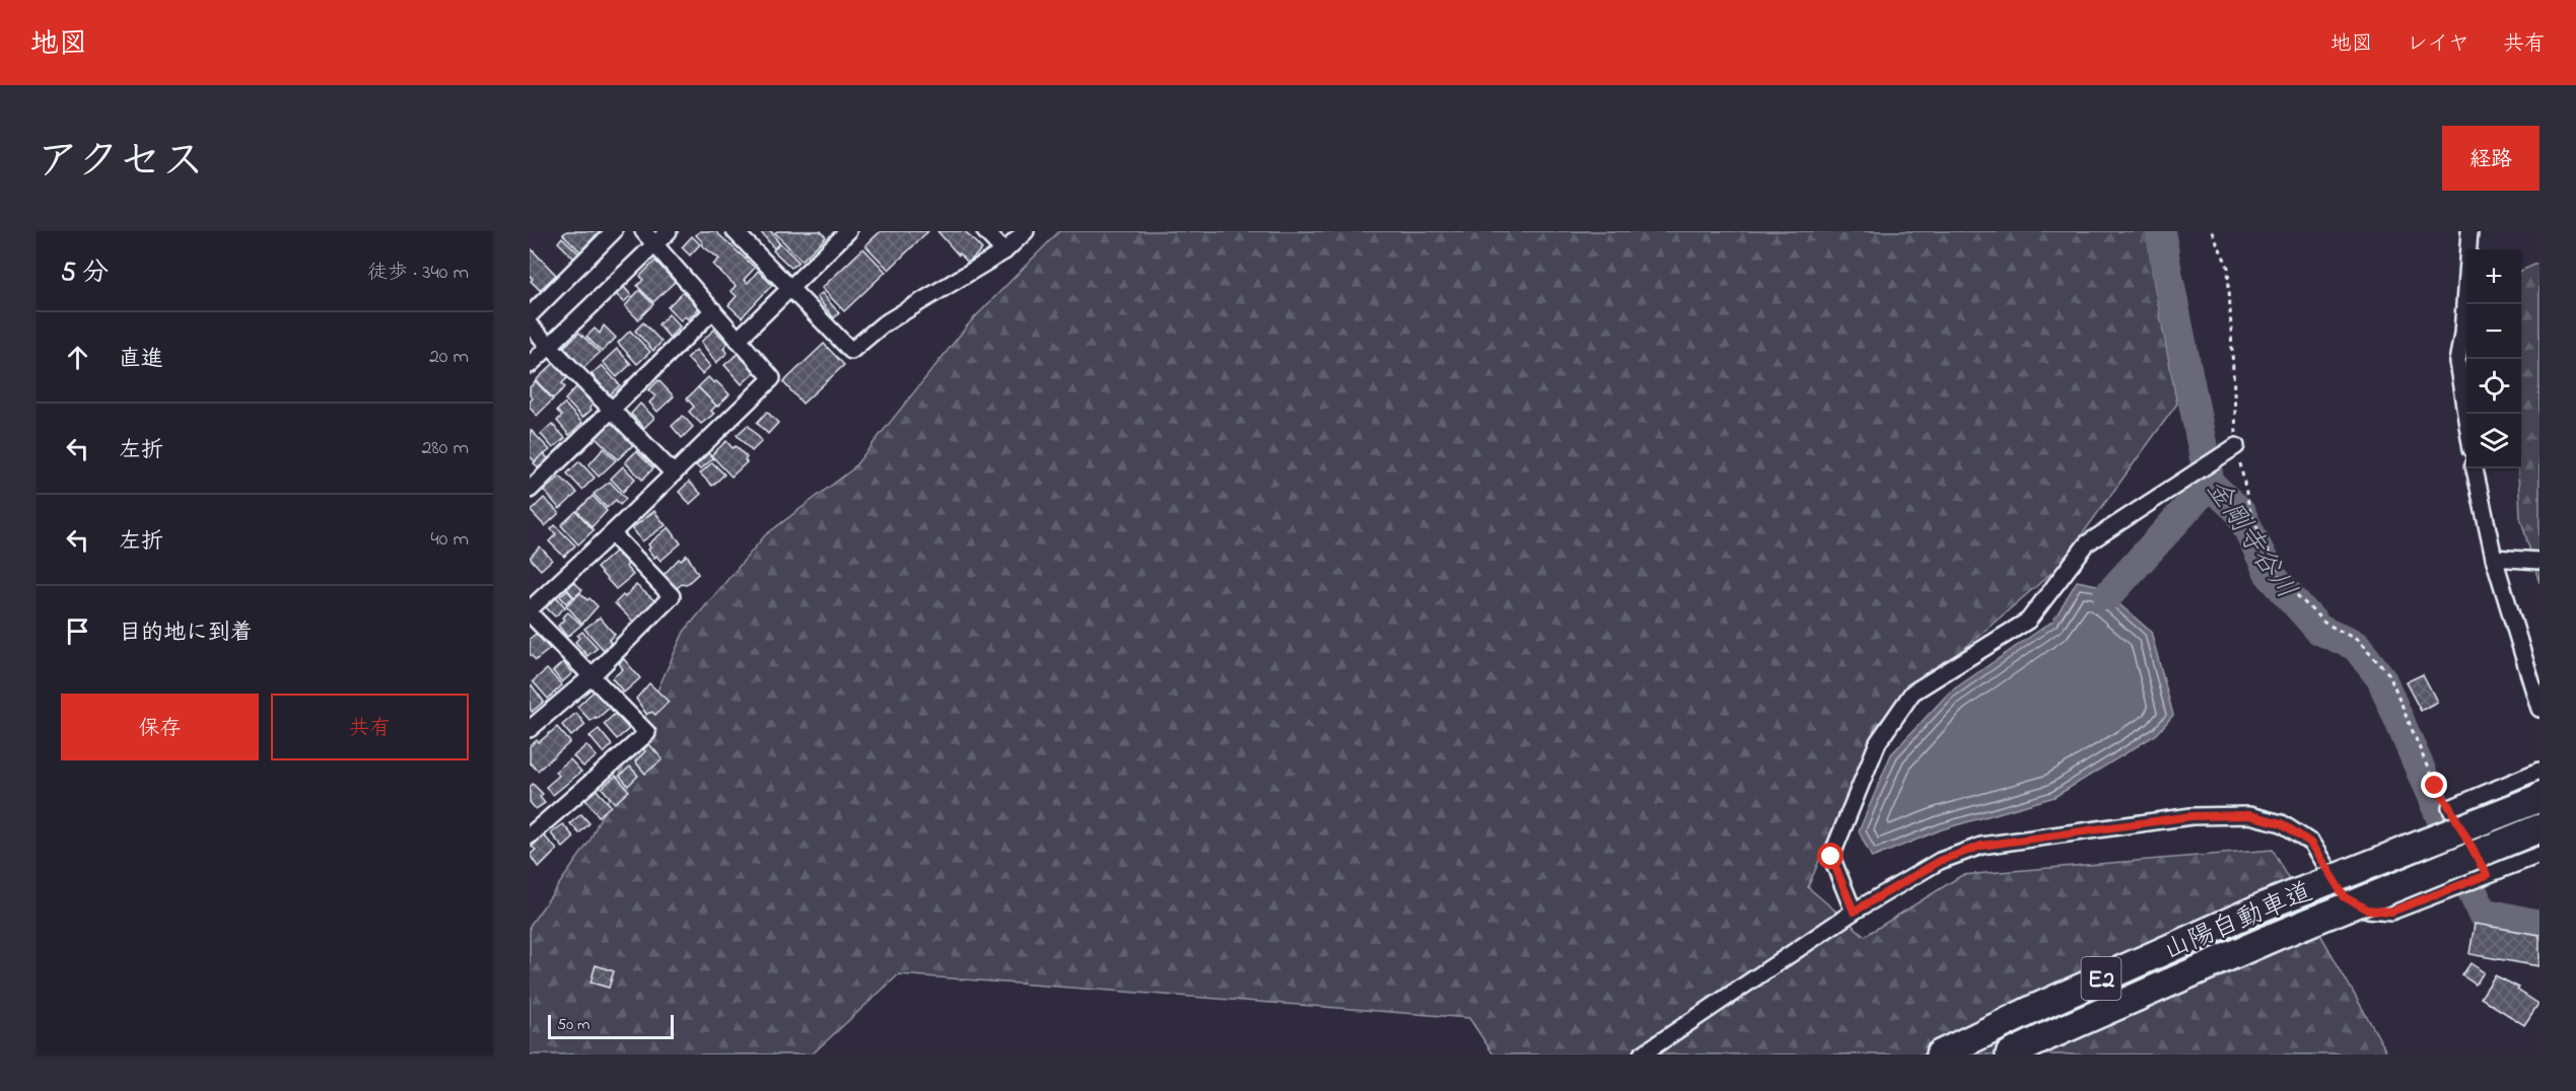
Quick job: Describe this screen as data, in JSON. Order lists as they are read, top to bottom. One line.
{"streets":{"highway":["山陽自動車道","E2"]},"water":["金剛寺谷川"],"scale_bar":"50 m","page":{"header":"地図","nav":["地図","レイヤ","共有"],"title":"アクセス","buttons":["経路",["保存","共有"]],"heading":["5 分","徒歩 · 340 m"],"map_buttons":["+","−"],"list":[["直進","20 m"],["左折","280 m"],["左折","40 m"],"目的地に到着"],"scale":"50 m"}}
